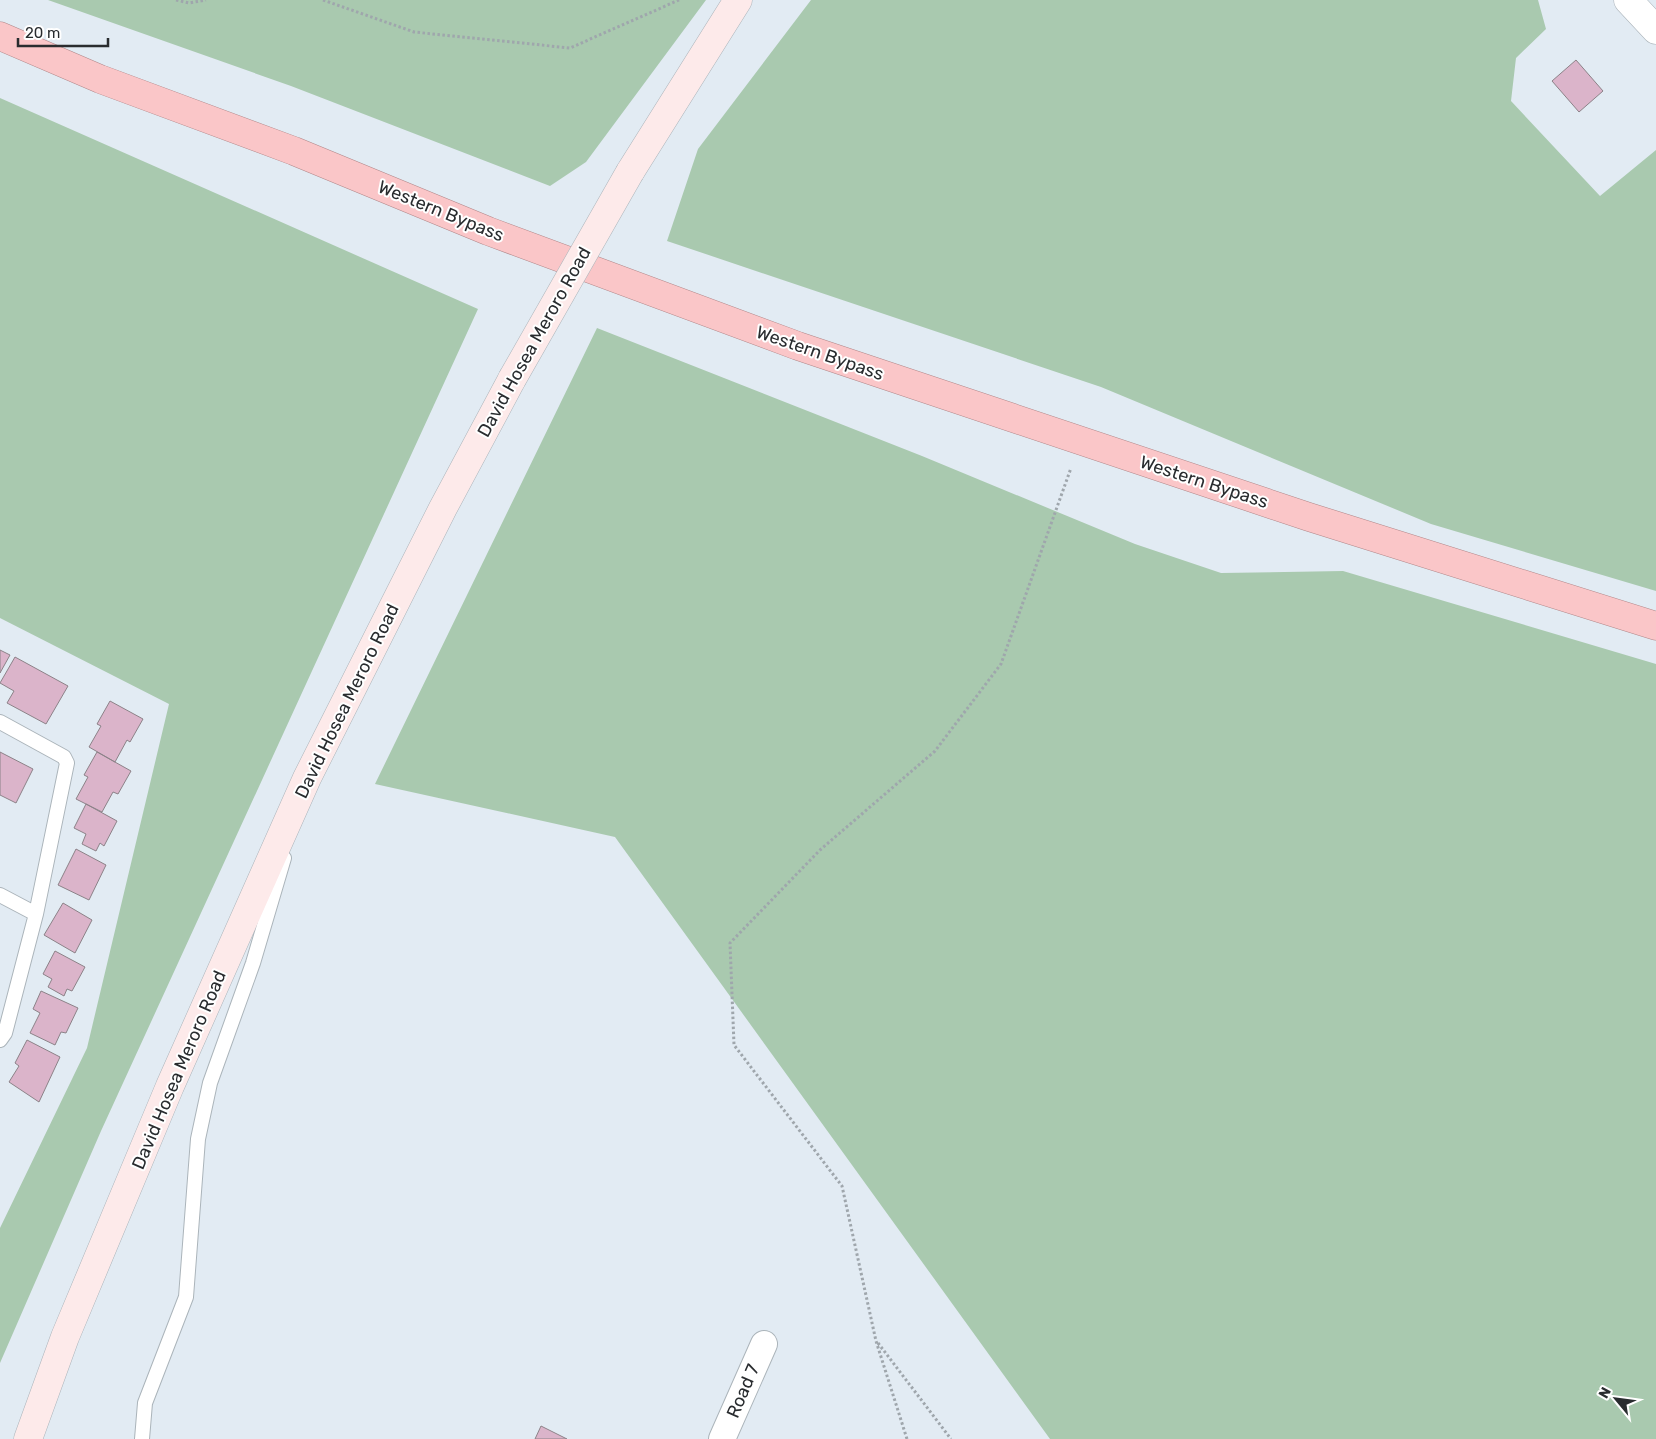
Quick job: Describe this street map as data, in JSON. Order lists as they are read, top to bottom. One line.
{"streets":{"highway":["Western Bypass"],"main road":["David Hosea Meroro Road"],"street":["Road 7"]},"scale_bar":"20 m","north":"top left"}
